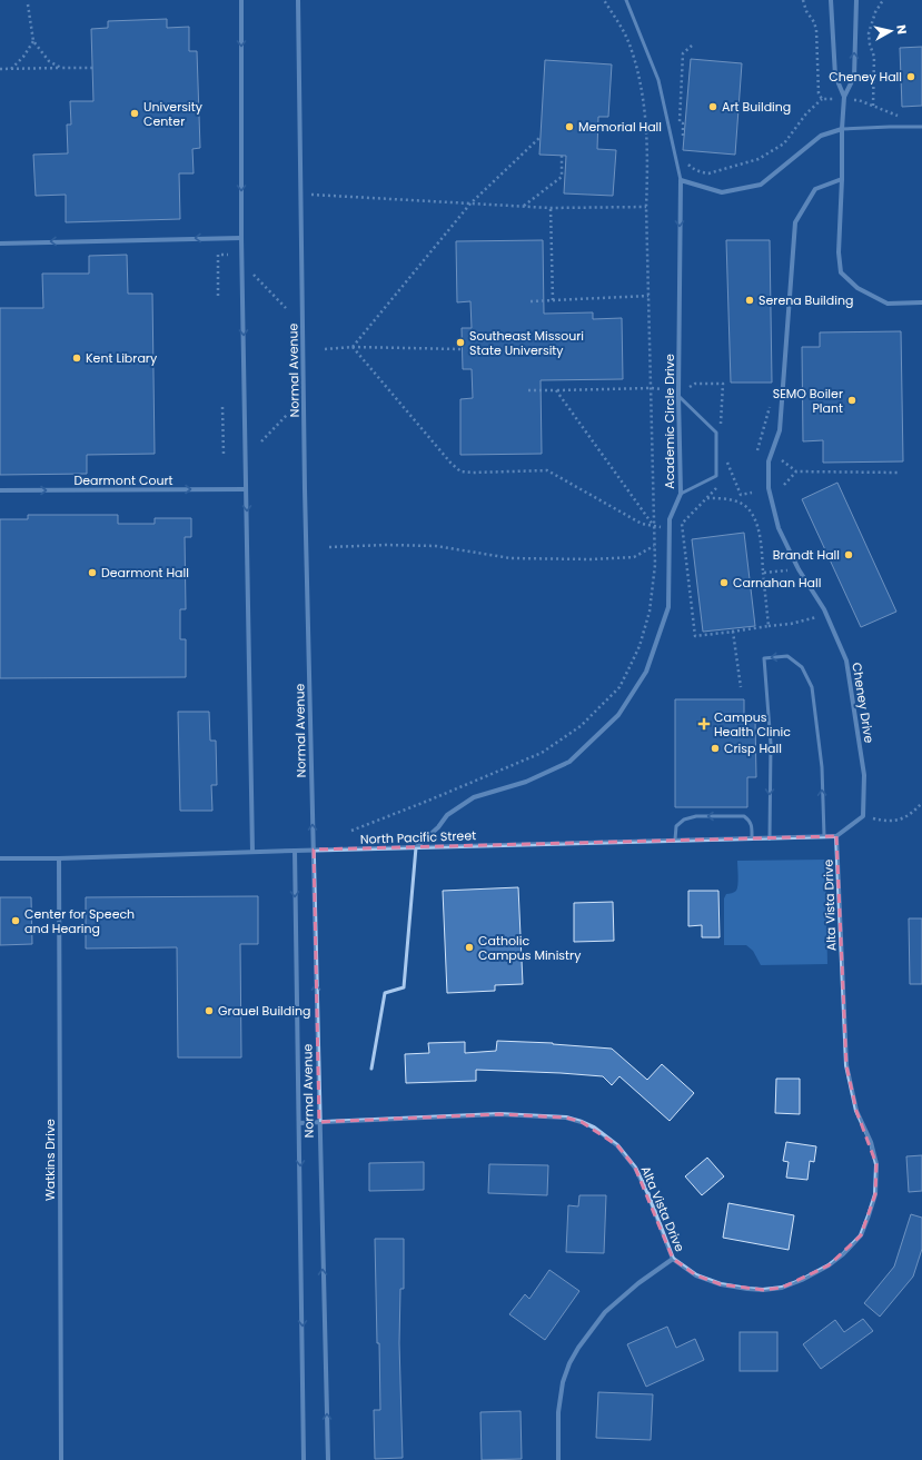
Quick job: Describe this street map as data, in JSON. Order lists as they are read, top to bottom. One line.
{"streets":{"street":["Normal Avenue","Academic Circle Drive","Dearmont Court","Cheney Drive","North Pacific Street","Alta Vista Drive","Watkins Drive"]},"crossings":[["Normal Avenue","North Pacific Street"],["Normal Avenue","Alta Vista Drive"],["Academic Circle Drive","North Pacific Street"],["North Pacific Street","Alta Vista Drive"],["North Pacific Street","Watkins Drive"]],"one_way":["Dearmont Court"],"places":{"other":["Cheney Hall","Art Building","University Center","Memorial Hall","Serena Building","Southeast Missouri State University","Kent Library","SEMO Boiler Plant","Brandt Hall","Dearmont Hall","Carnahan Hall","Crisp Hall","Center for Speech and Hearing","Catholic Campus Ministry","Grauel Building"],"health":["Campus Health Clinic"]},"north":"right"}
